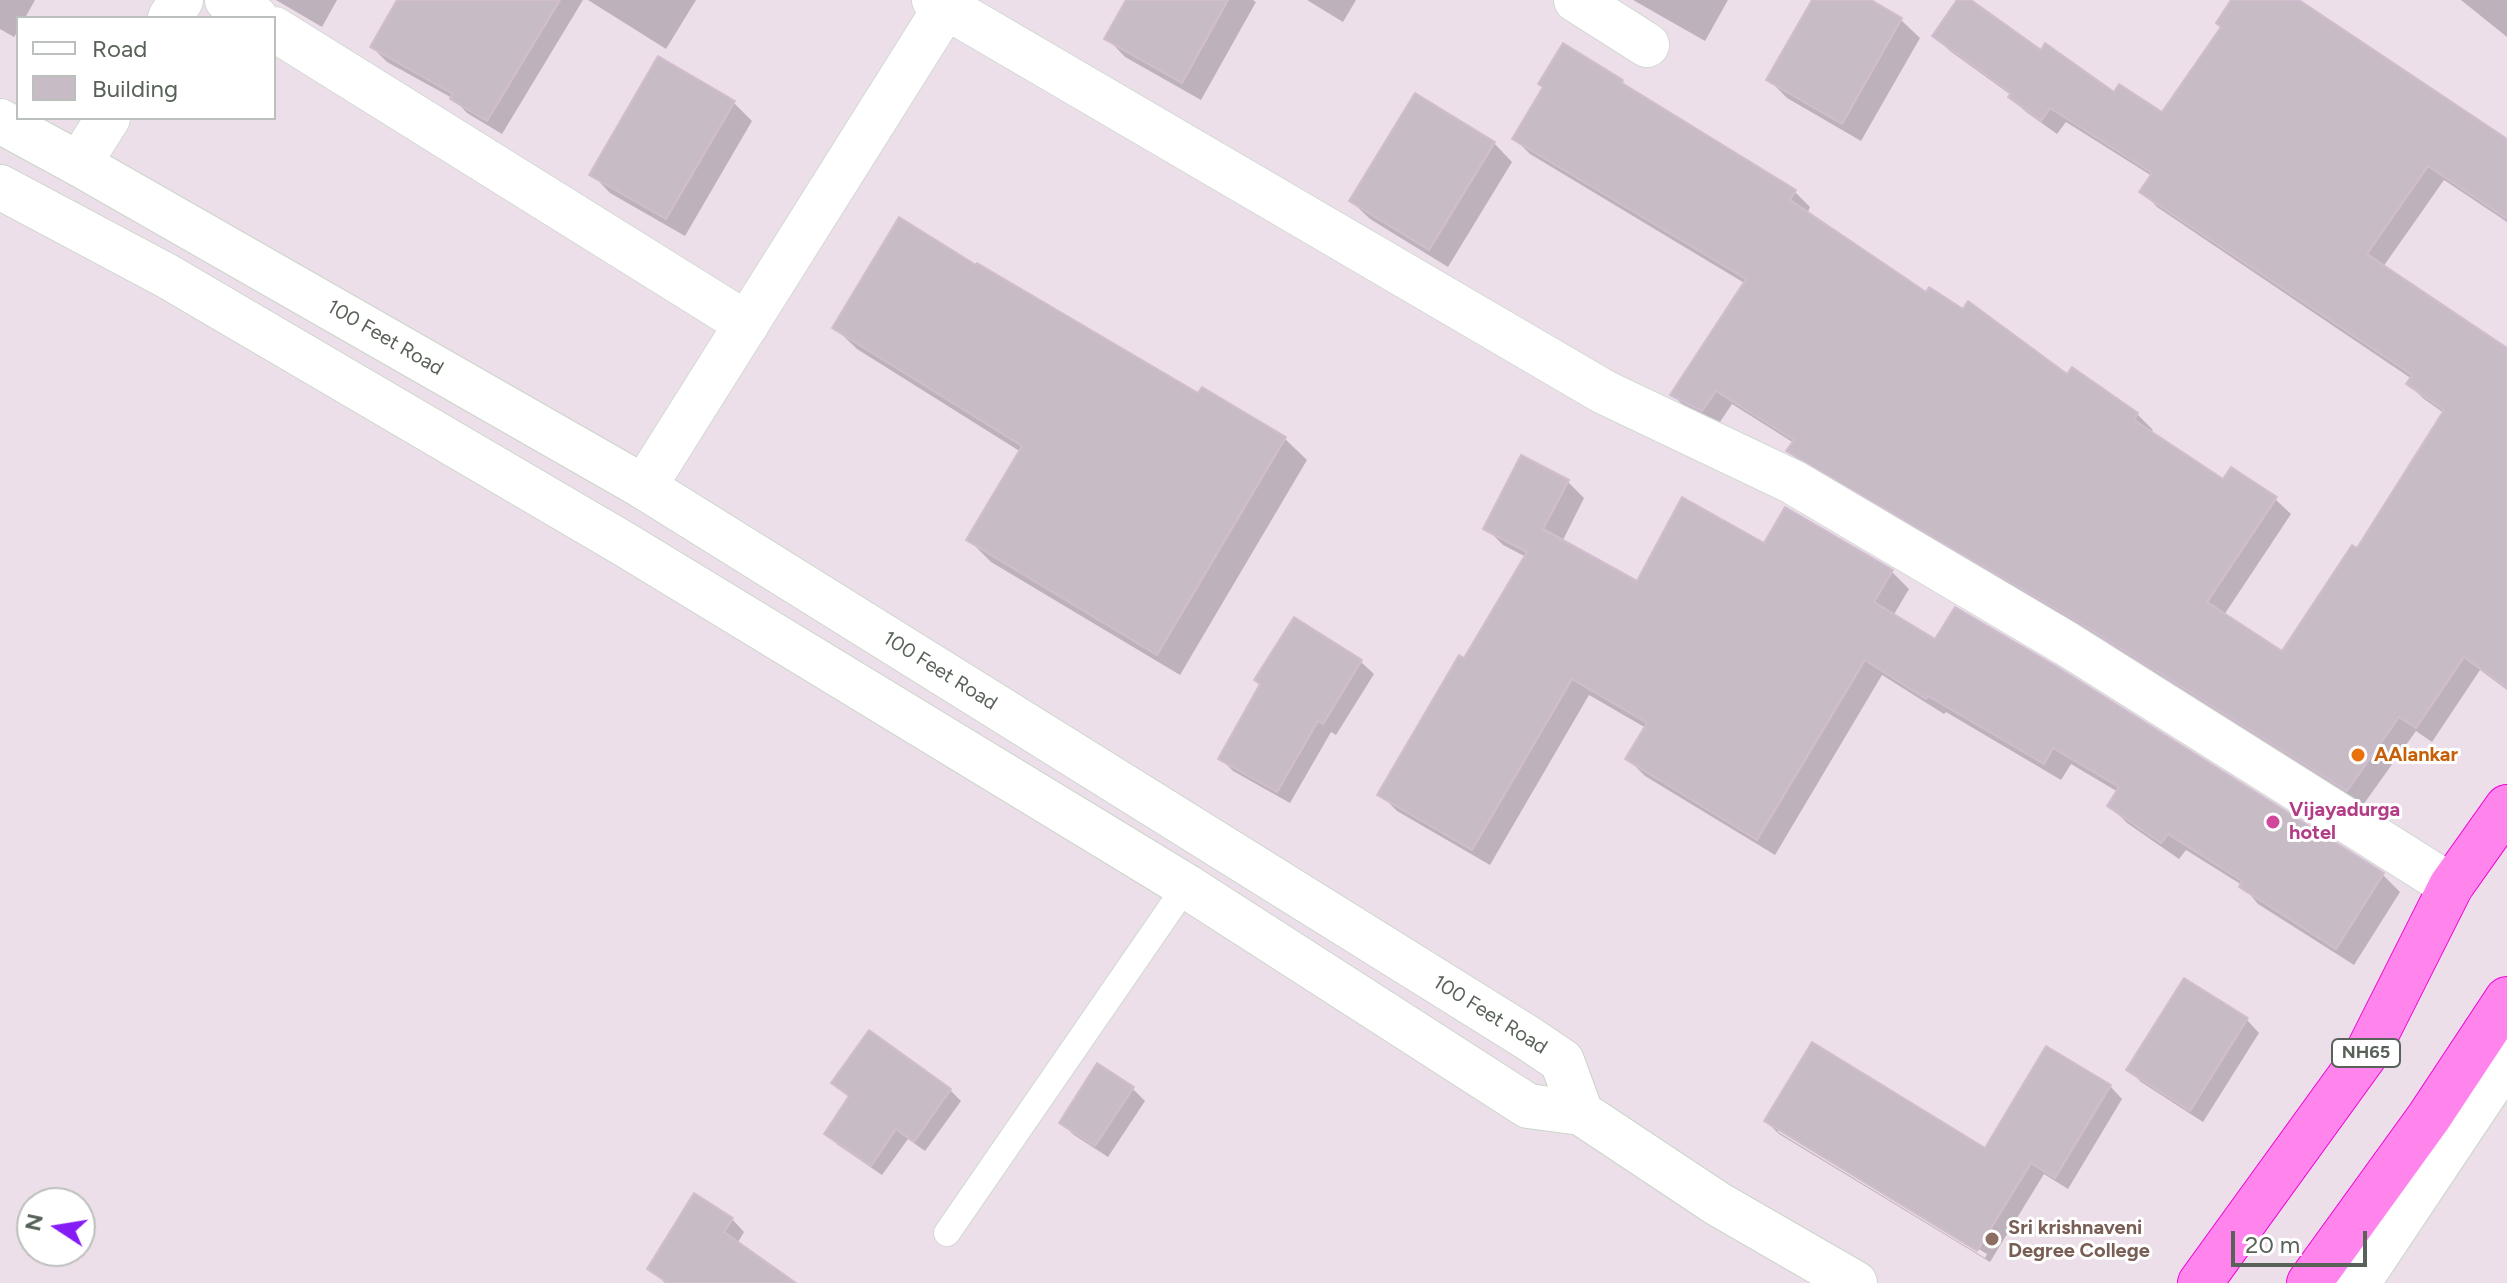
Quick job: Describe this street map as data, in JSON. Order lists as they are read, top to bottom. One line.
{"streets":{"highway":["NH65"],"street":["100 Feet Road"]},"places":["AAlankar","Vijayadurga hotel","Sri krishnaveni Degree College"],"legend":["Road","Building"],"scale_bar":"20 m","north":"left"}
